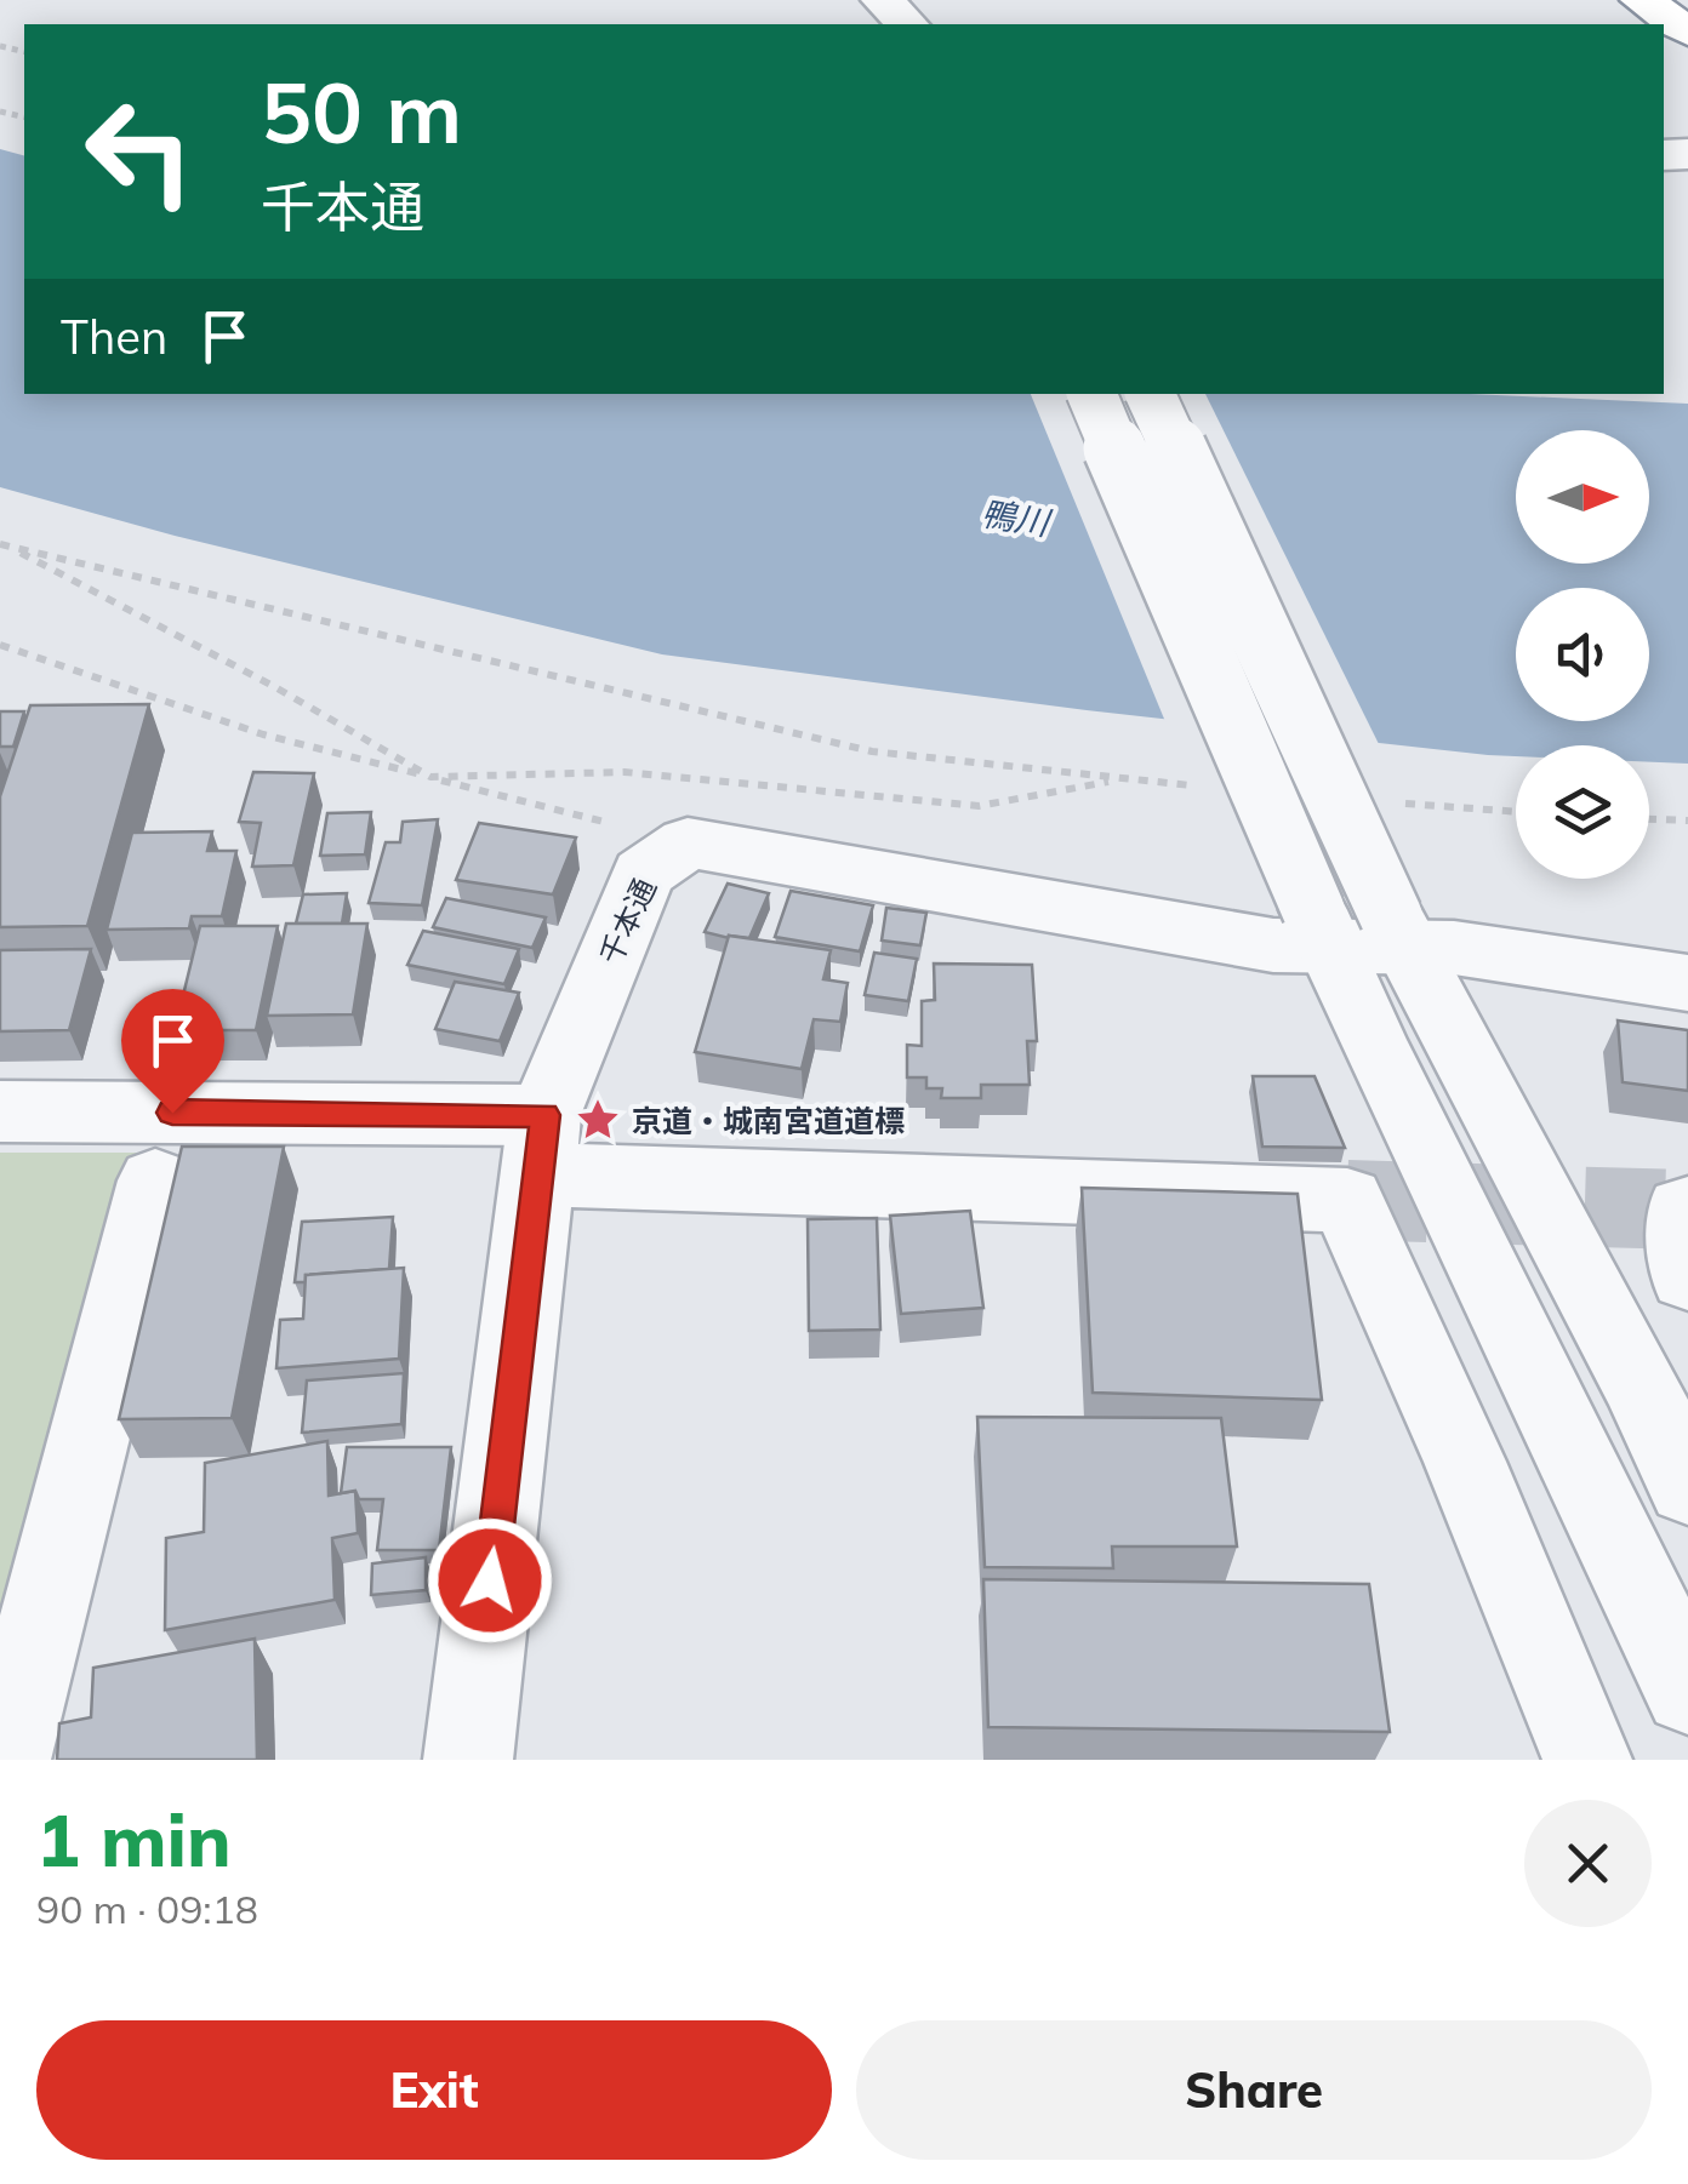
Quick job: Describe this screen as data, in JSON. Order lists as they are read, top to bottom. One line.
{"streets":{"street":["千本通"]},"water":["鴨川"],"places":{"place":["京道・城南宮道道標"]},"north":"right","page":{"turn":["50 m","千本通"],"then":"Then","heading":["1 min","90 m · 09:18"],"buttons":["Exit","Share"]}}
